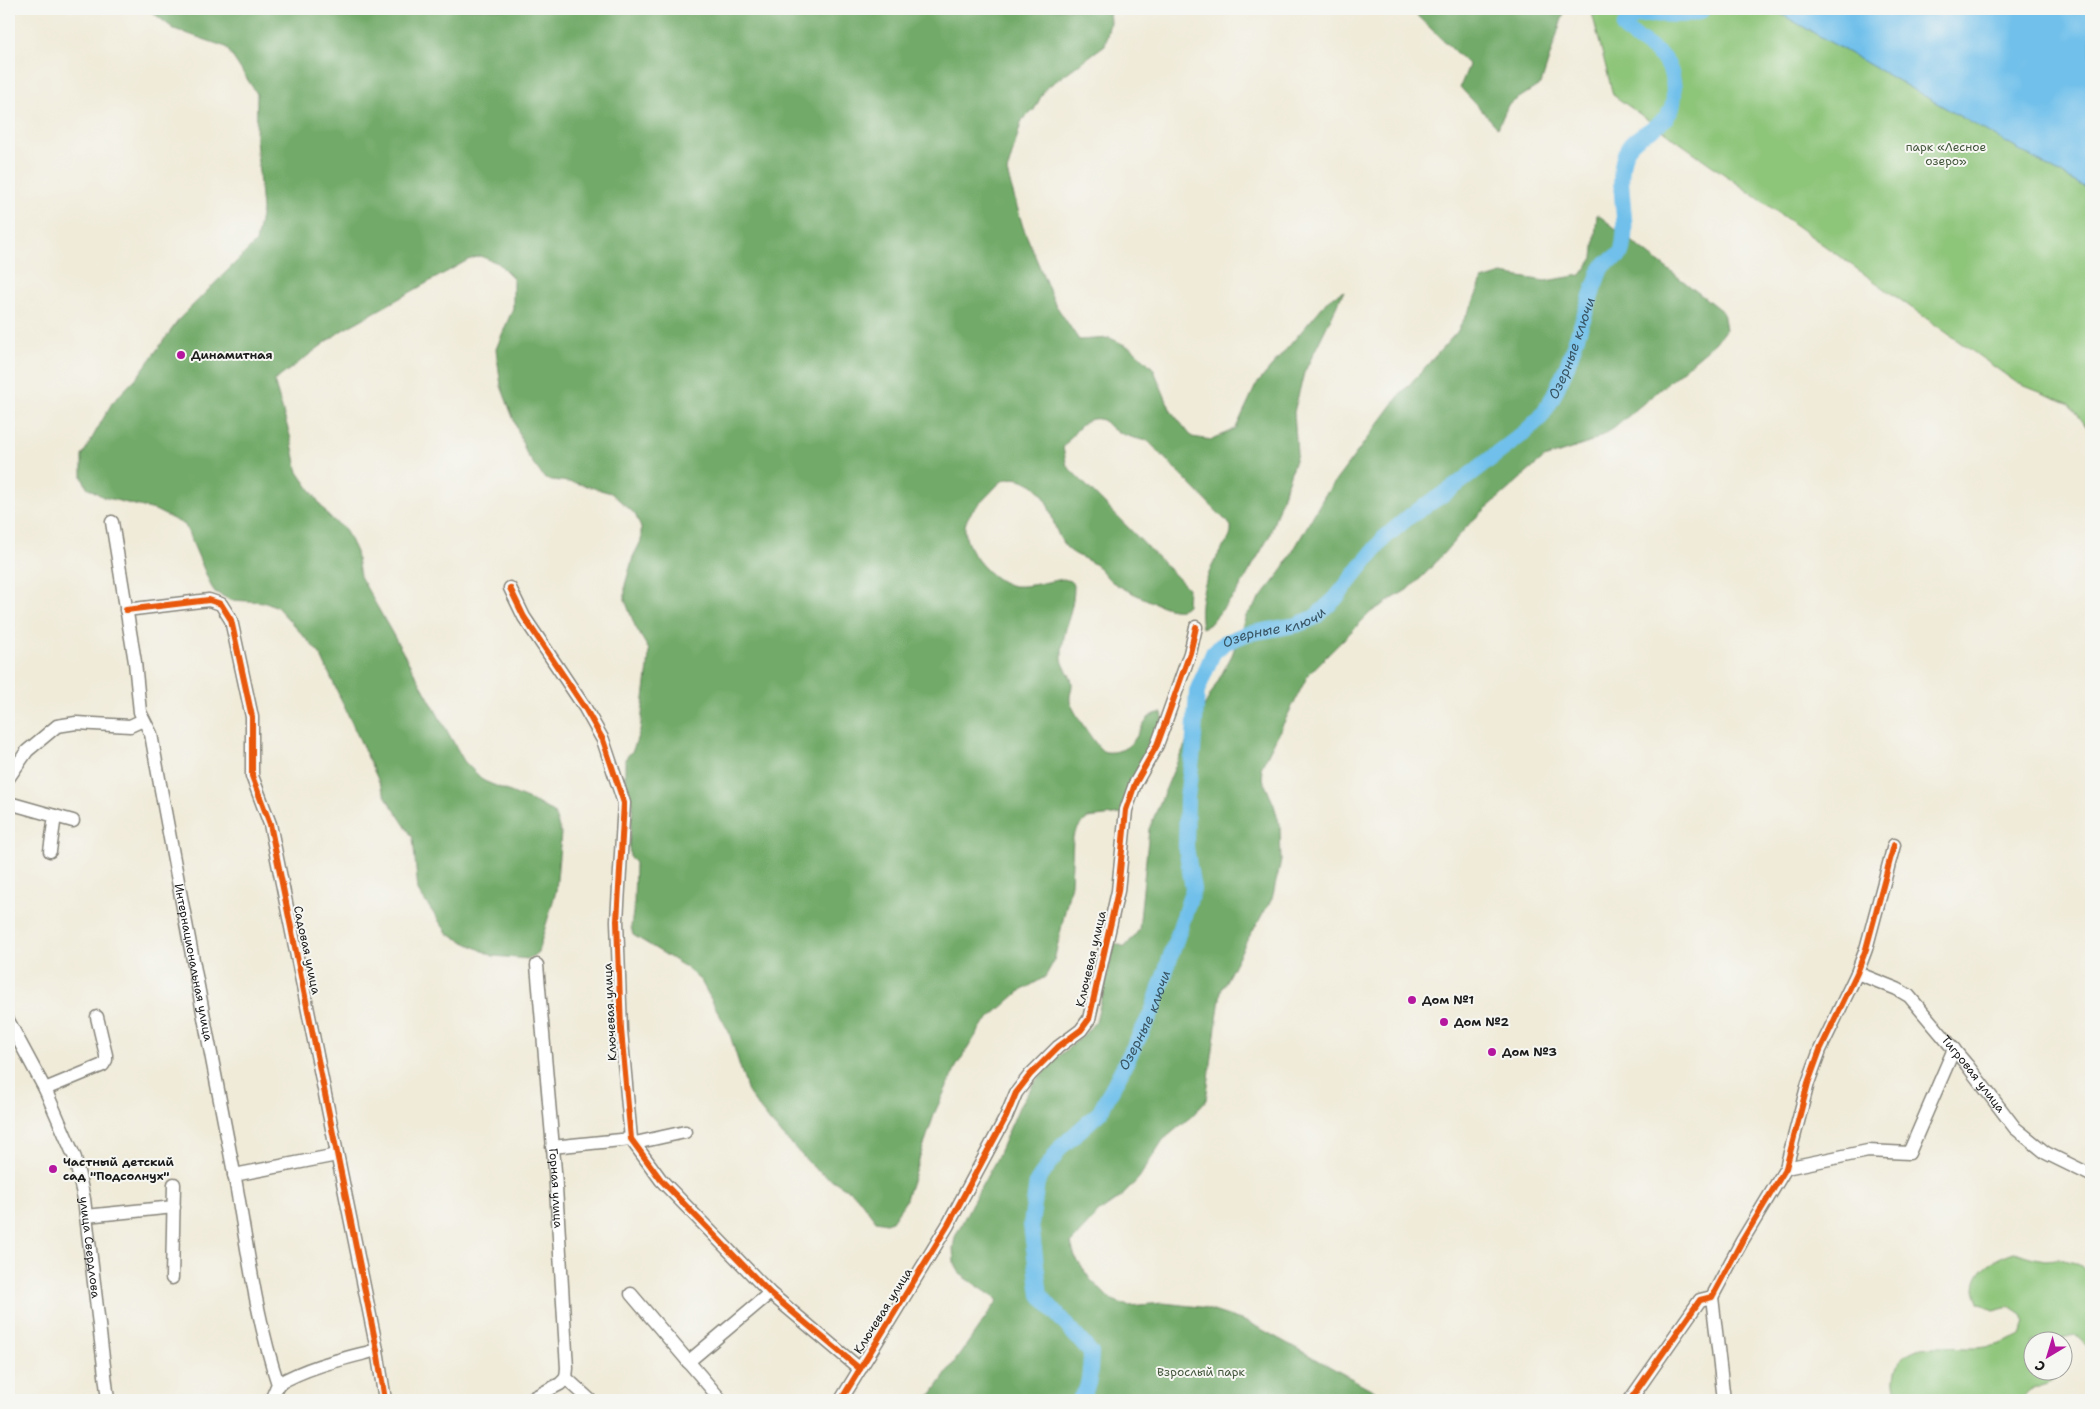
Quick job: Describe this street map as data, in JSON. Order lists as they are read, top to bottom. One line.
{"streets":{"street":["Садовая улица","Ключевая улица","Интернациональная улица","Тигровая улица","Горная улица","улица Свердлова"]},"crossings":[["Садовая улица","Интернациональная улица"]],"water":["Озерные ключи"],"parks":["парк «Лесное озеро»","Взрослый парк"],"places":["Динамитная","Дом №1","Дом №2","Дом №3","Частный детский сад \"Подсолнух\""],"north":"bottom left"}
